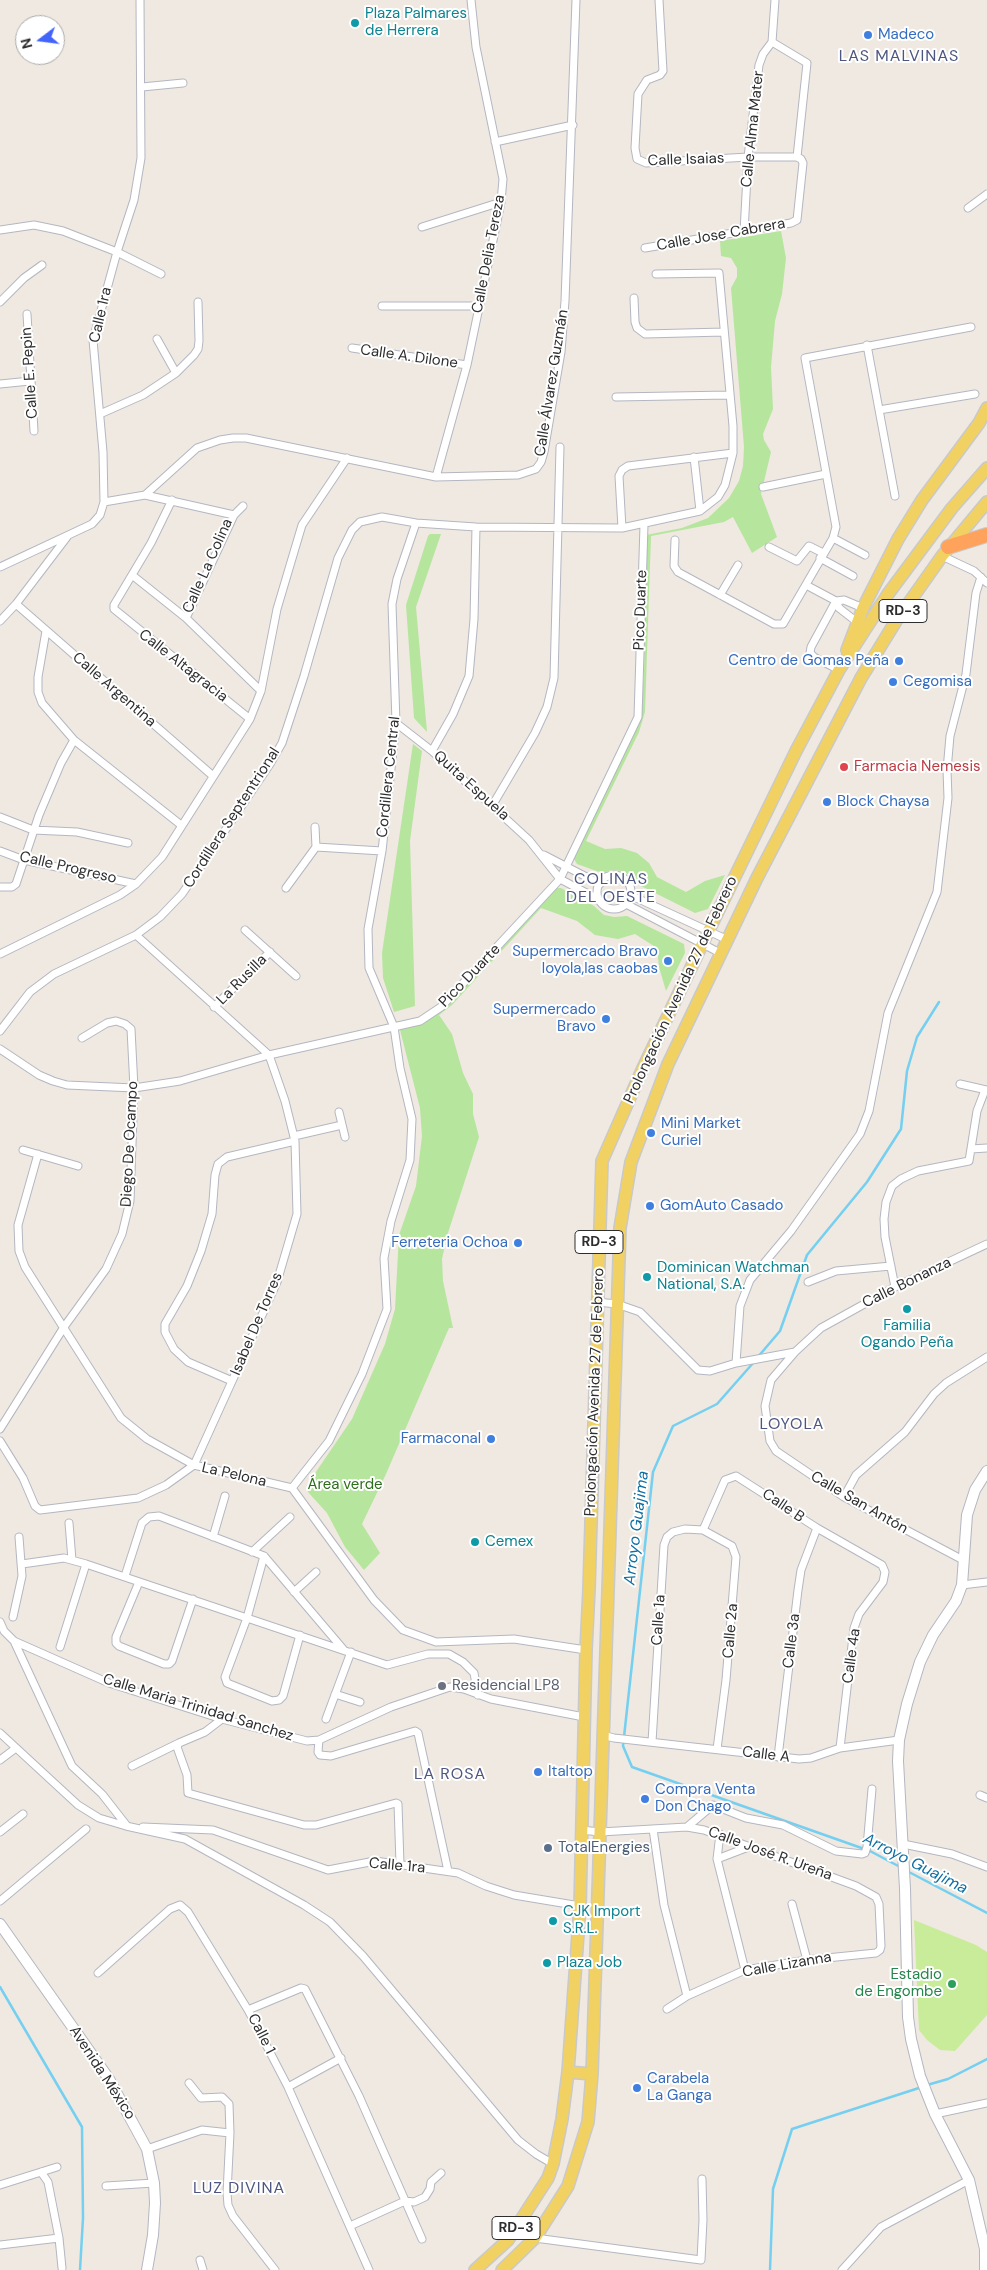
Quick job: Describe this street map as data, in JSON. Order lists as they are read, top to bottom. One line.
{"streets":{"main road":["RD-3","Prolongación Avenida 27 de Febrero"],"street":["Calle Alma Mater","Calle Isaias","Calle Jose Cabrera","Calle Delia Tereza","Calle 1ra","Calle A. Dilone","Calle E. Pepin","Calle Álvarez Guzmán","Calle La Colina","Pico Duarte","Calle Altagracia","Calle Argentina","Cordillera Central","Quita Espuela","Cordillera Septentrional","Calle Progreso","La Rusilla","Diego De Ocampo","Calle Bonanza","Isabel De Torres","La Pelona","Calle San Antón","Calle B","Calle 1a","Calle 2a","Calle 3a","Calle 4a","Calle Maria Trinidad Sanchez","Calle A","Calle José R. Ureña","Calle Lizanna","Calle 1","Avenida México"]},"crossings":[["Calle Alma Mater","Calle Isaias"],["Calle Alma Mater","Calle Jose Cabrera"],["Calle Isaias","Calle Jose Cabrera"],["Calle Delia Tereza","Calle A. Dilone"],["Calle Delia Tereza","Calle Álvarez Guzmán"],["Calle 1ra","Prolongación Avenida 27 de Febrero"],["Calle Álvarez Guzmán","Calle La Colina"],["Pico Duarte","Cordillera Central"],["Pico Duarte","Cordillera Septentrional"],["Pico Duarte","Diego De Ocampo"],["Pico Duarte","Isabel De Torres"],["Cordillera Central","Quita Espuela"],["Cordillera Central","Cordillera Septentrional"],["Cordillera Central","La Pelona"],["Cordillera Septentrional","Isabel De Torres"],["La Rusilla","Isabel De Torres"],["Prolongación Avenida 27 de Febrero","Calle Maria Trinidad Sanchez"],["Prolongación Avenida 27 de Febrero","Calle A"],["Prolongación Avenida 27 de Febrero","Calle José R. Ureña"],["Diego De Ocampo","La Pelona"],["Calle Bonanza","Calle San Antón"],["Isabel De Torres","La Pelona"],["Calle B","Calle 1a"],["Calle B","Calle 2a"],["Calle B","Calle 3a"],["Calle B","Calle 4a"],["Calle 1a","Calle 2a"],["Calle 1a","Calle A"],["Calle 2a","Calle A"],["Calle 3a","Calle A"],["Calle 4a","Calle A"],["Calle José R. Ureña","Calle Lizanna"]],"districts":["LAS MALVINAS","COLINAS DEL OESTE","LOYOLA","LA ROSA","LUZ DIVINA"],"water":["Arroyo Guajima"],"parks":["Área verde"],"places":["Plaza Palmares de Herrera","Madeco","Centro de Gomas Peña","Cegomisa","Farmacia Nemesis","Block Chaysa","Supermercado Bravo loyola,las caobas","Supermercado Bravo","Mini Market Curiel","GomAuto Casado","Ferreteria Ochoa","Dominican Watchman National, S.A.","Familia Ogando Peña","Farmaconal","Cemex","Residencial LP8","Italtop","Compra Venta Don Chago","TotalEnergies","CJK Import S.R.L.","Plaza Job","Estadio de Engombe","Carabela La Ganga"],"north":"left"}
